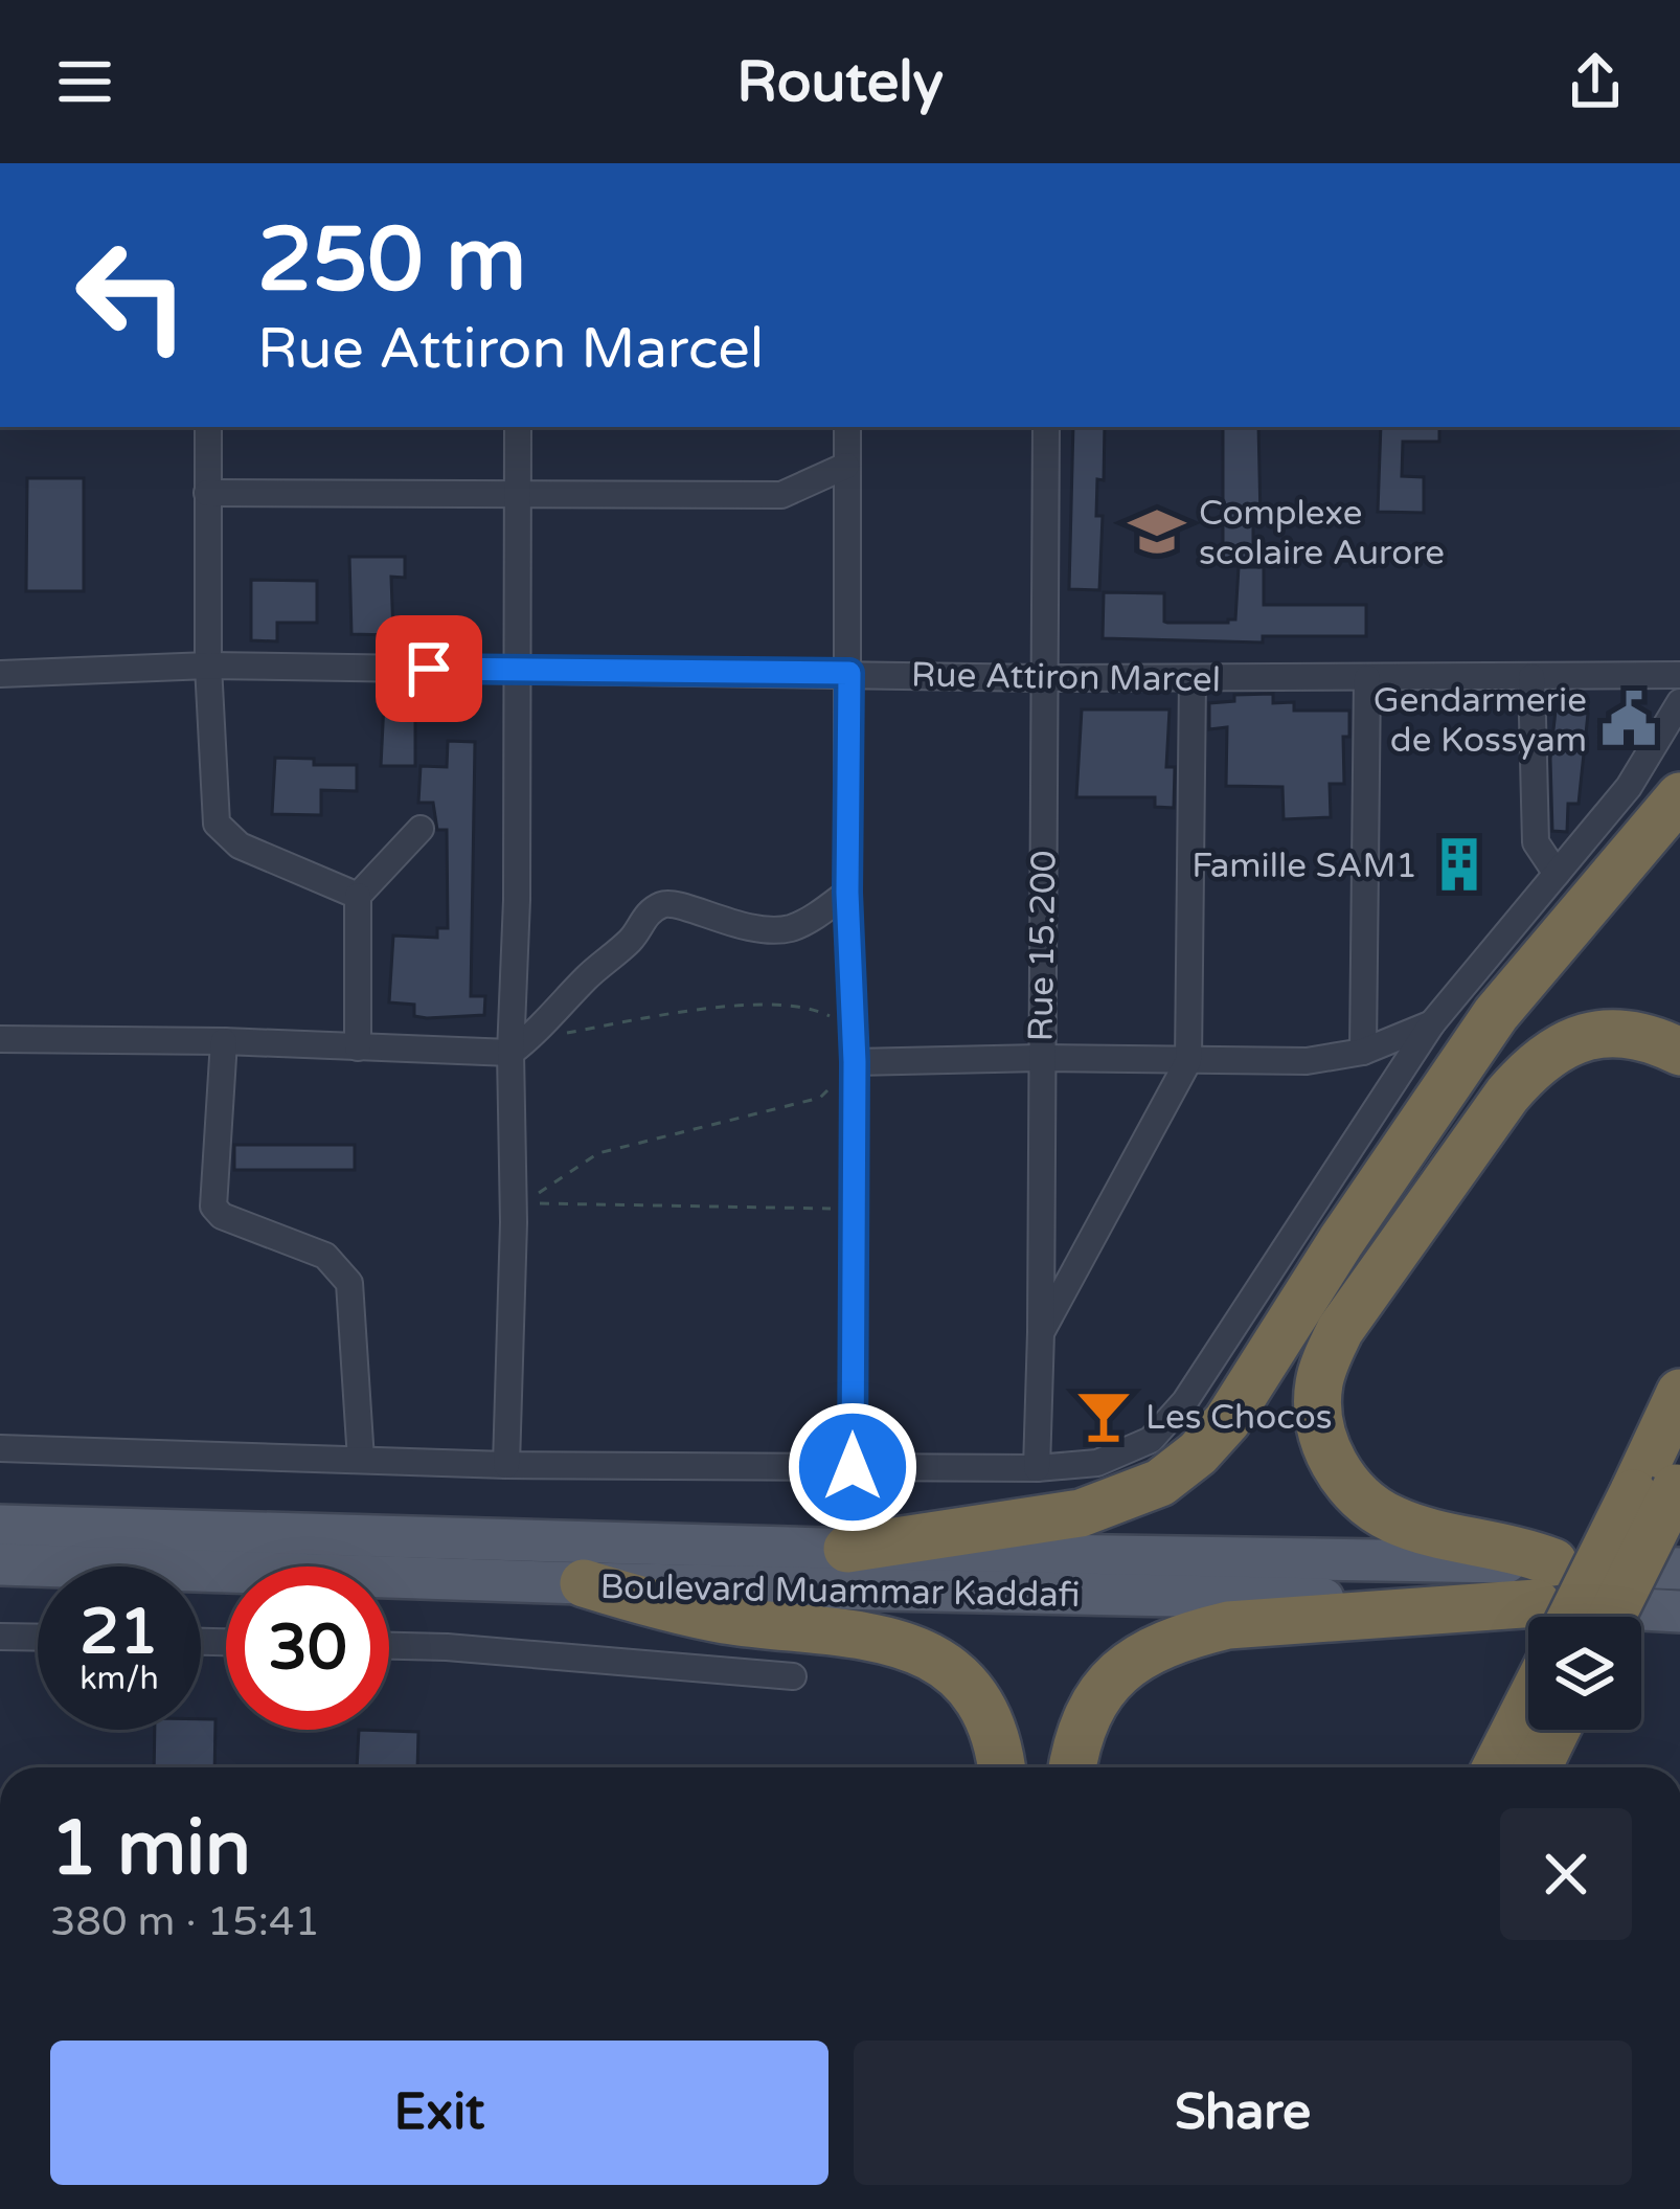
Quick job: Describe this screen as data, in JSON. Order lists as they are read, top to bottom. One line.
{"streets":{"main road":["Boulevard Muammar Kaddafi"],"street":["Rue Attiron Marcel","Rue 15.200"]},"crossings":[["Rue Attiron Marcel","Rue 15.200"]],"places":{"school or university":["Complexe scolaire Aurore"],"public building":["Gendarmerie de Kossyam"],"building":["Famille SAM1"],"bar":["Les Chocos"]},"page":{"header":"Routely","turn":["250 m","Rue Attiron Marcel"],"speed":"21 km/h","limit":"30","heading":["1 min","380 m · 15:41"],"buttons":["Exit","Share"]}}
